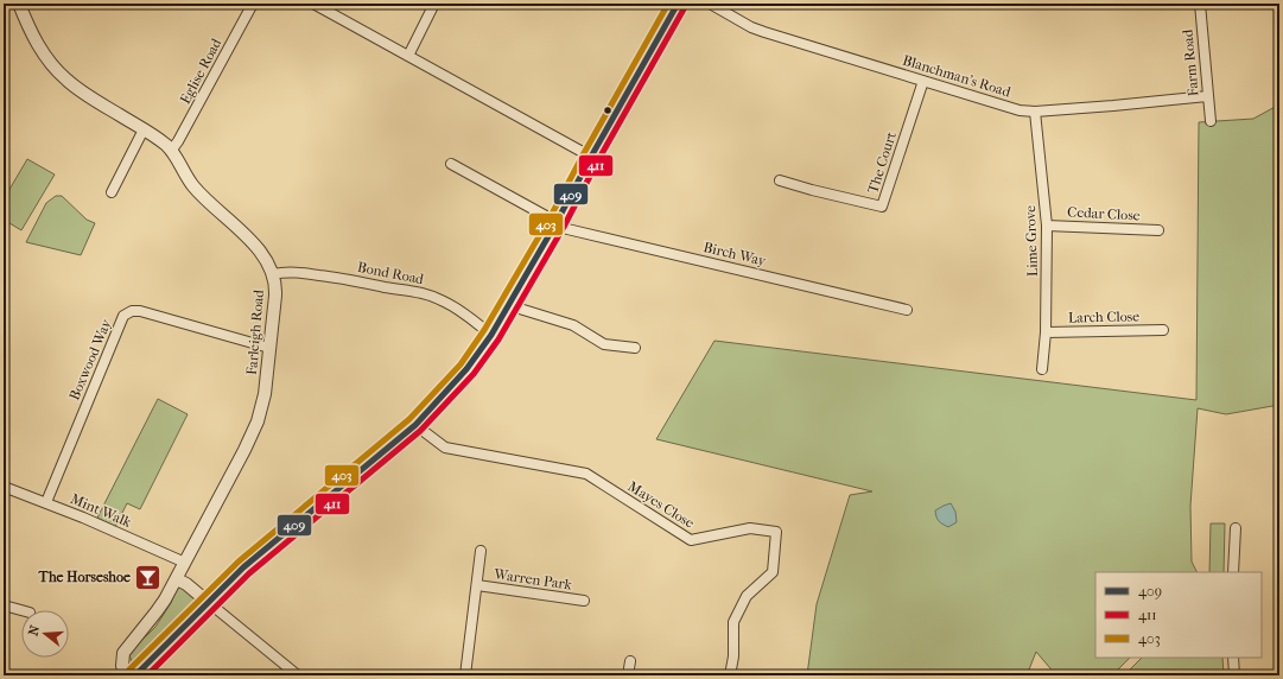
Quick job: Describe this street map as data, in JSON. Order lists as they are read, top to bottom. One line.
{"streets":{"street":["Farm Road","Eglise Road","Blanchman's Road","The Court","Cedar Close","Lime Grove","Birch Way","Bond Road","Larch Close","Farleigh Road","Boxwood Way","Mayes Close","Mint Walk","Warren Park"]},"crossings":[["Farm Road","Blanchman's Road"],["Eglise Road","Farleigh Road"],["Blanchman's Road","The Court"],["Blanchman's Road","Lime Grove"],["Cedar Close","Lime Grove"],["Lime Grove","Larch Close"],["Bond Road","Farleigh Road"],["Farleigh Road","Boxwood Way"],["Farleigh Road","Mint Walk"],["Boxwood Way","Mint Walk"]],"places":{"bar":["The Horseshoe"]},"lines":["transit line 409","transit line 403","transit line 411"],"legend":["409","411","403"],"north":"left"}
